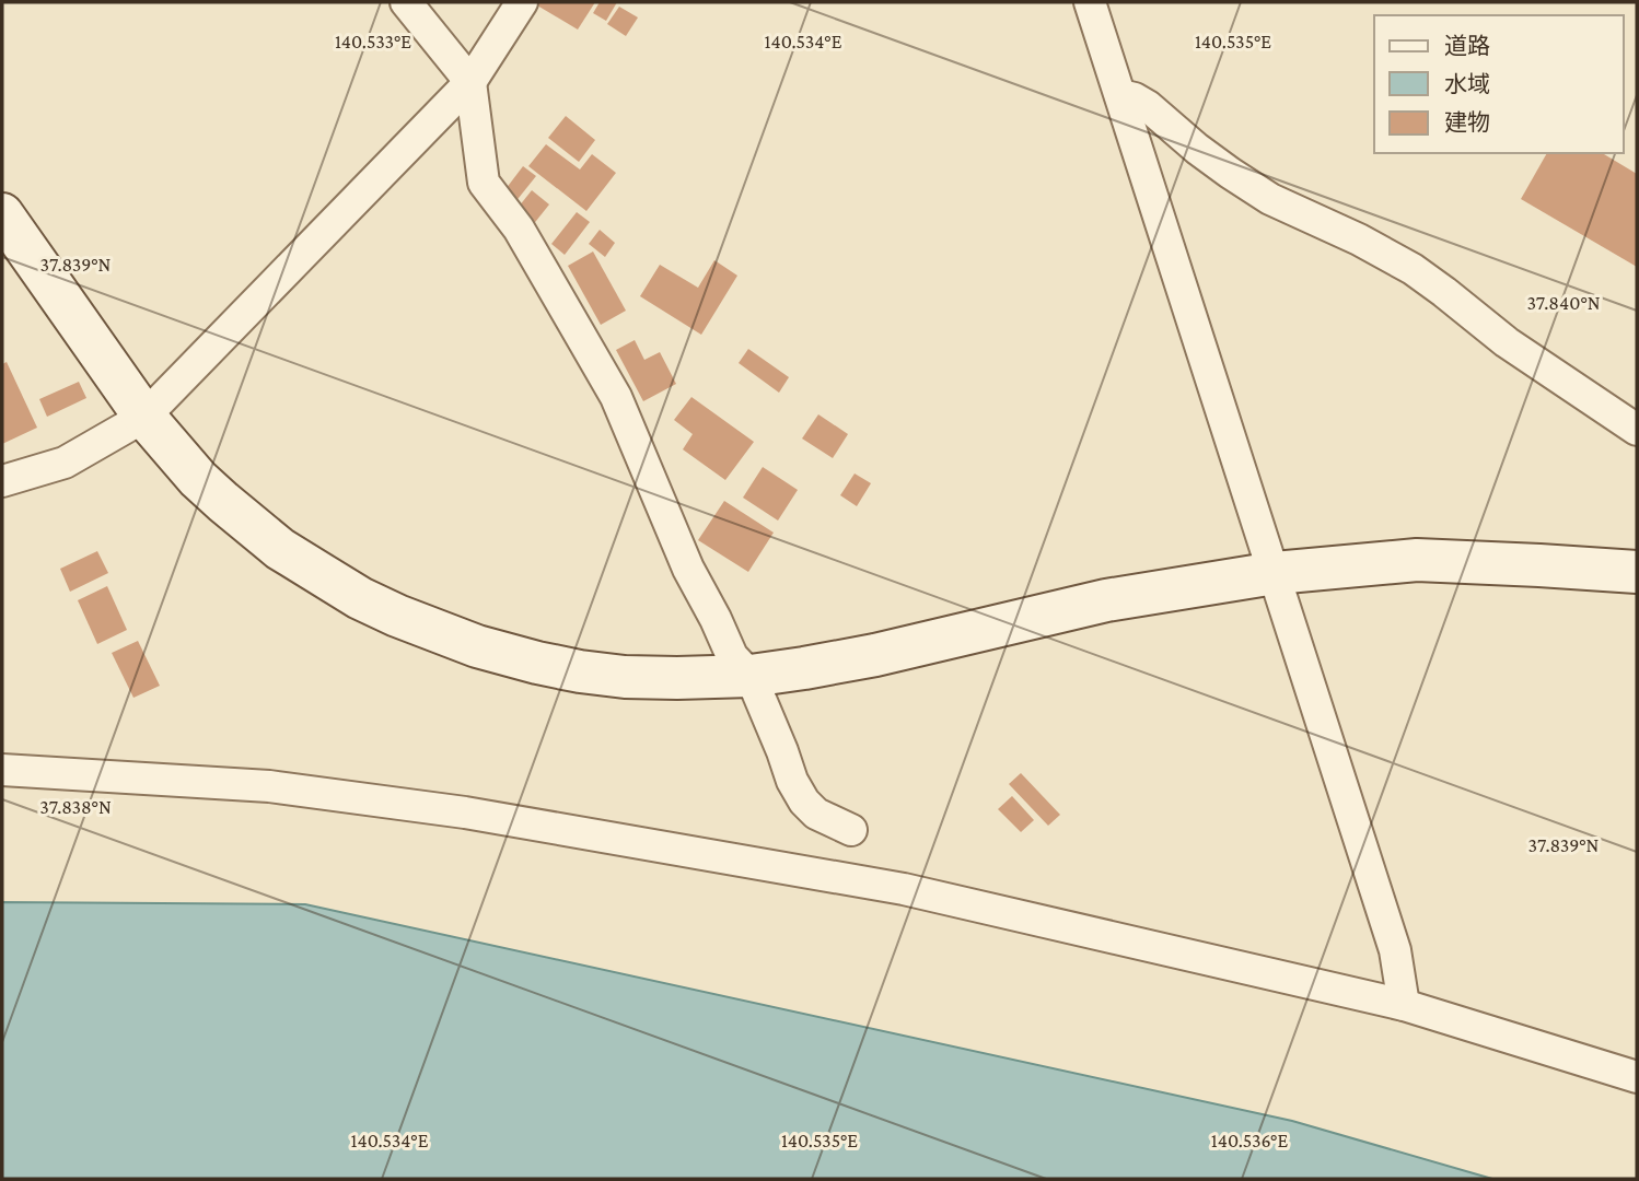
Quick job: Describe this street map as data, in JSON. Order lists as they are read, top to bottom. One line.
{"legend":["道路","水域","建物"],"coordinates":["140.533°E","140.534°E","140.535°E","37.839°N","37.840°N","37.838°N","140.536°E"]}
